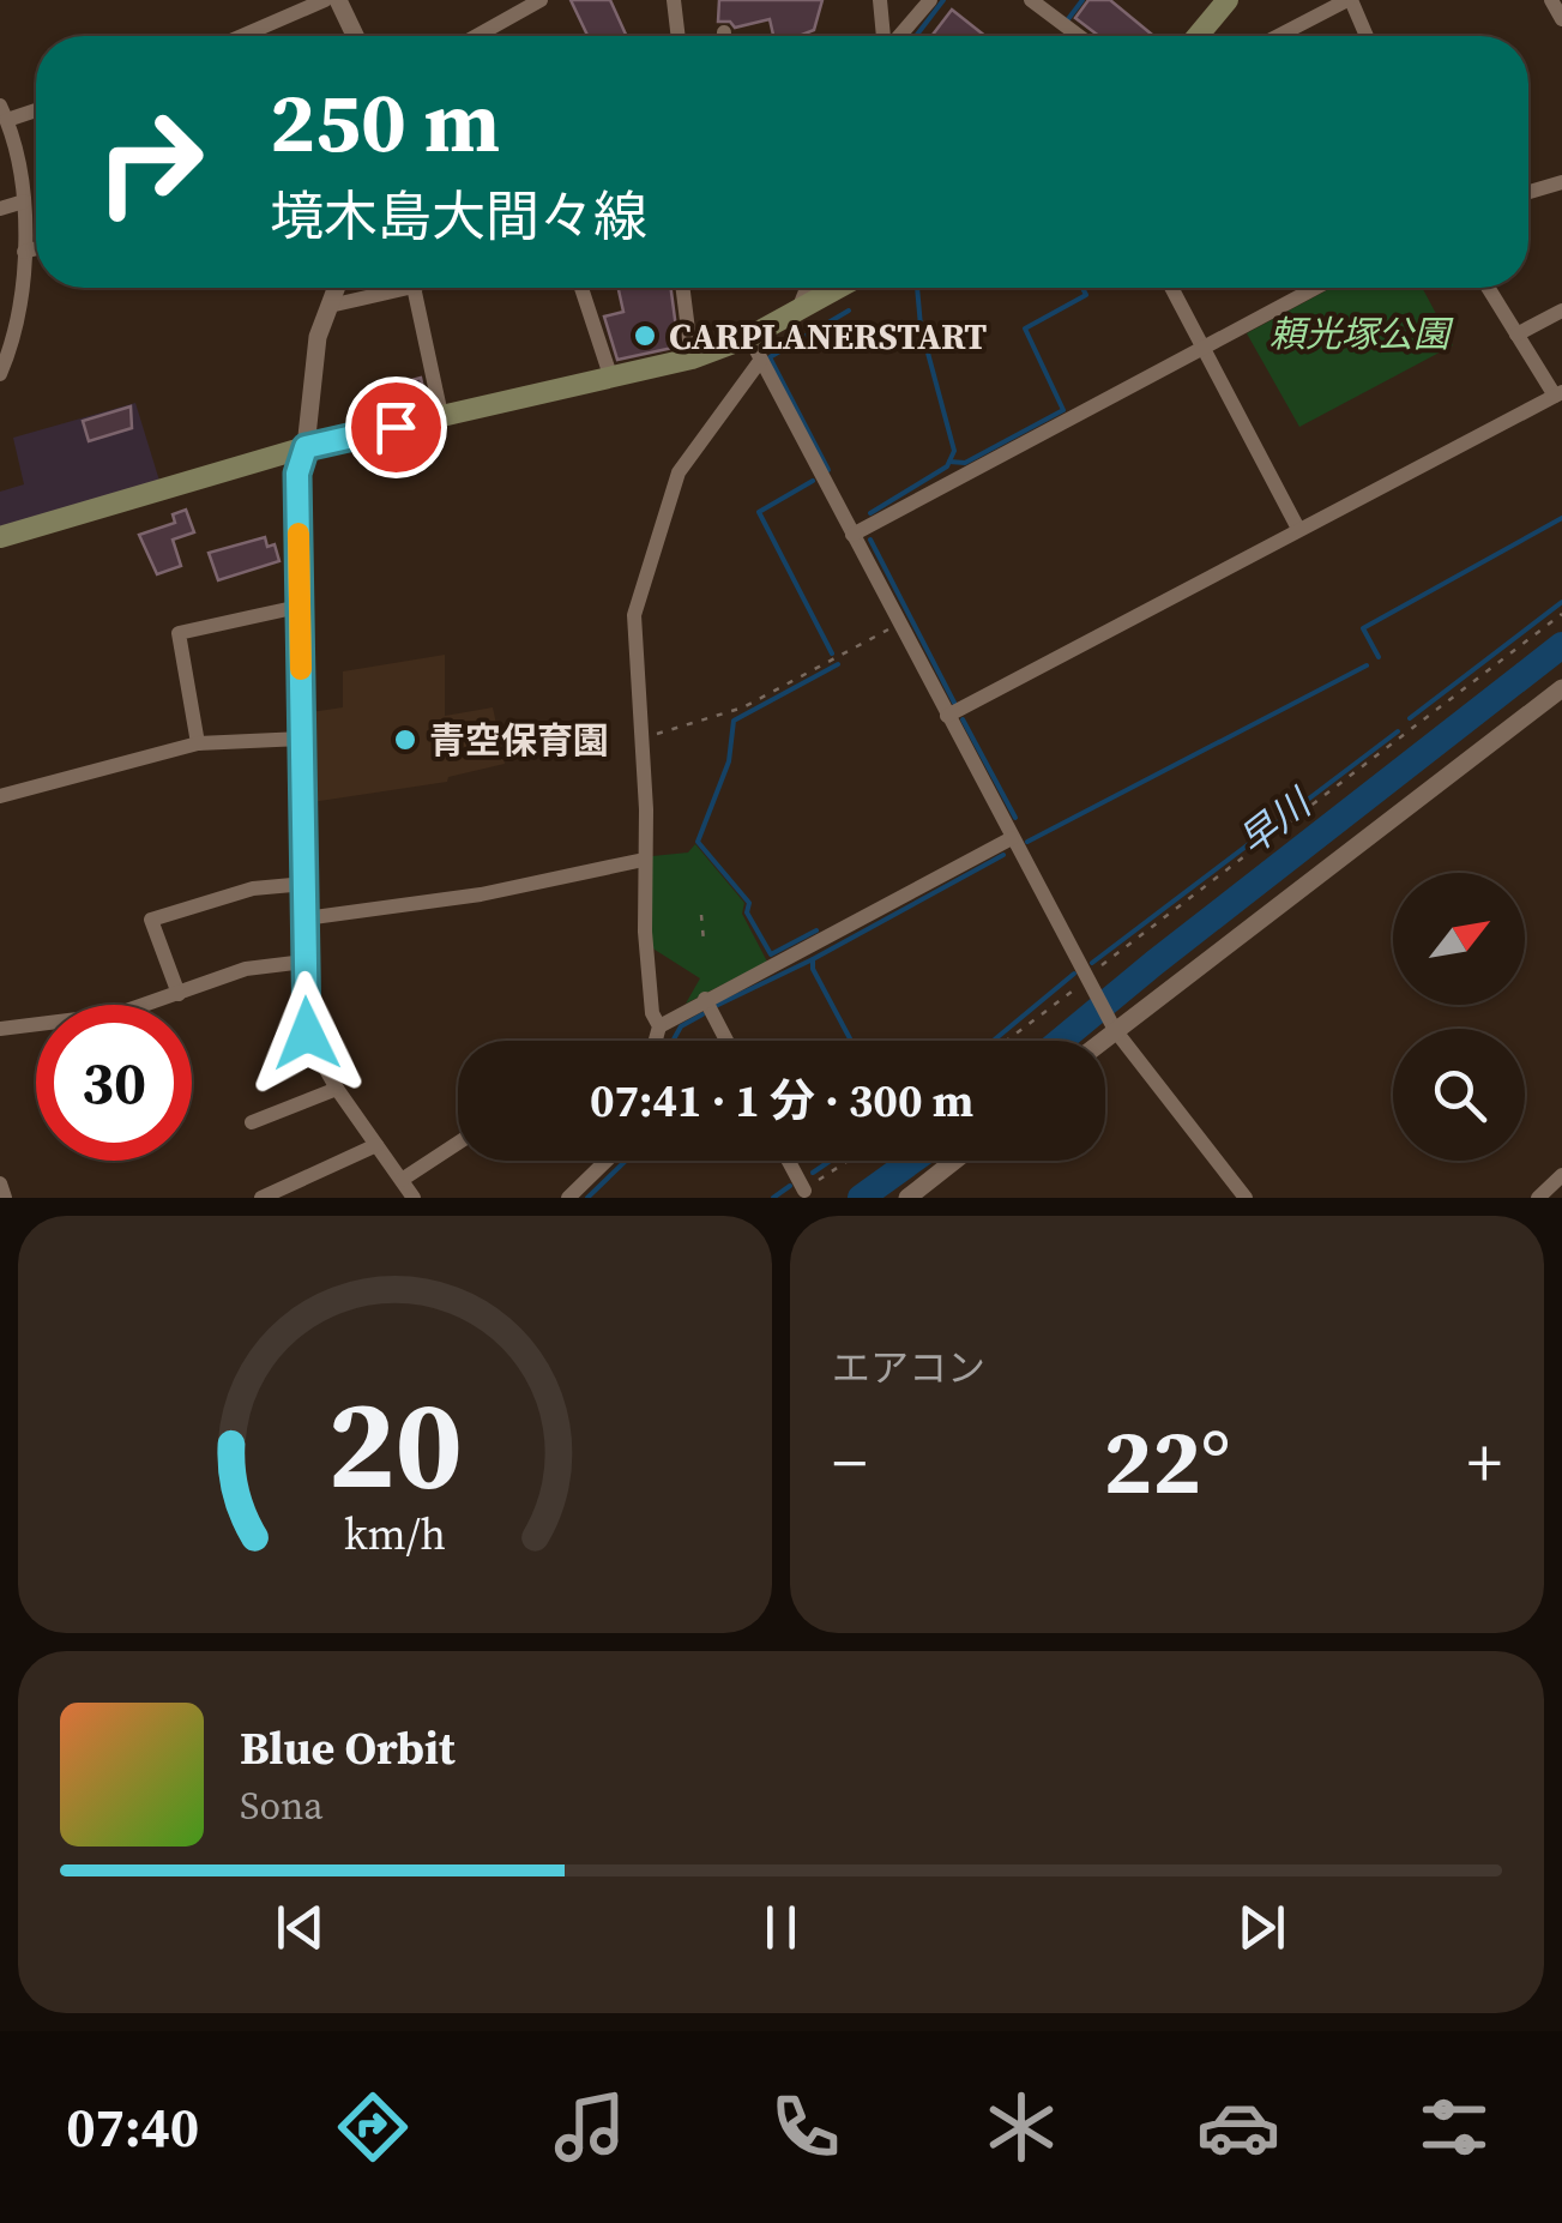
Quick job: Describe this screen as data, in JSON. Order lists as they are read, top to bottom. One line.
{"water":["早川"],"parks":["頼光塚公園"],"places":["CARPLANERSTART","青空保育園"],"north":"top right","page":{"turn":["250 m","境木島大間々線"],"limit":"30","trip":"07:41 · 1 分 · 300 m","tile":"エアコン","heat":["−","22°","+"],"song":["Blue Orbit","Sona"],"tabs":"07:40","gauge":["20","km/h"]}}
